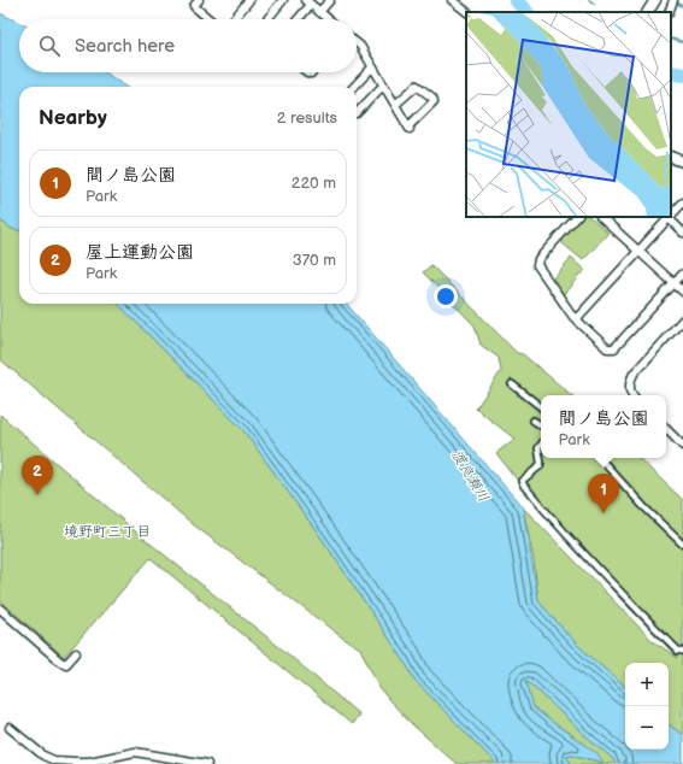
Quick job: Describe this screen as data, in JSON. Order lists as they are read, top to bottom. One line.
{"districts":["境野町三丁目"],"water":["渡良瀬川"],"page":{"search":"Search here","heading":["Nearby","2 results"],"list":[{"mark":"1","name":"間ノ島公園","note":"Park","value":"220 m"},{"mark":"2","name":"屋上運動公園","note":"Park","value":"370 m"}],"popup":["間ノ島公園","Park"],"pins":["2","1"],"map_buttons":["+","−"]}}
